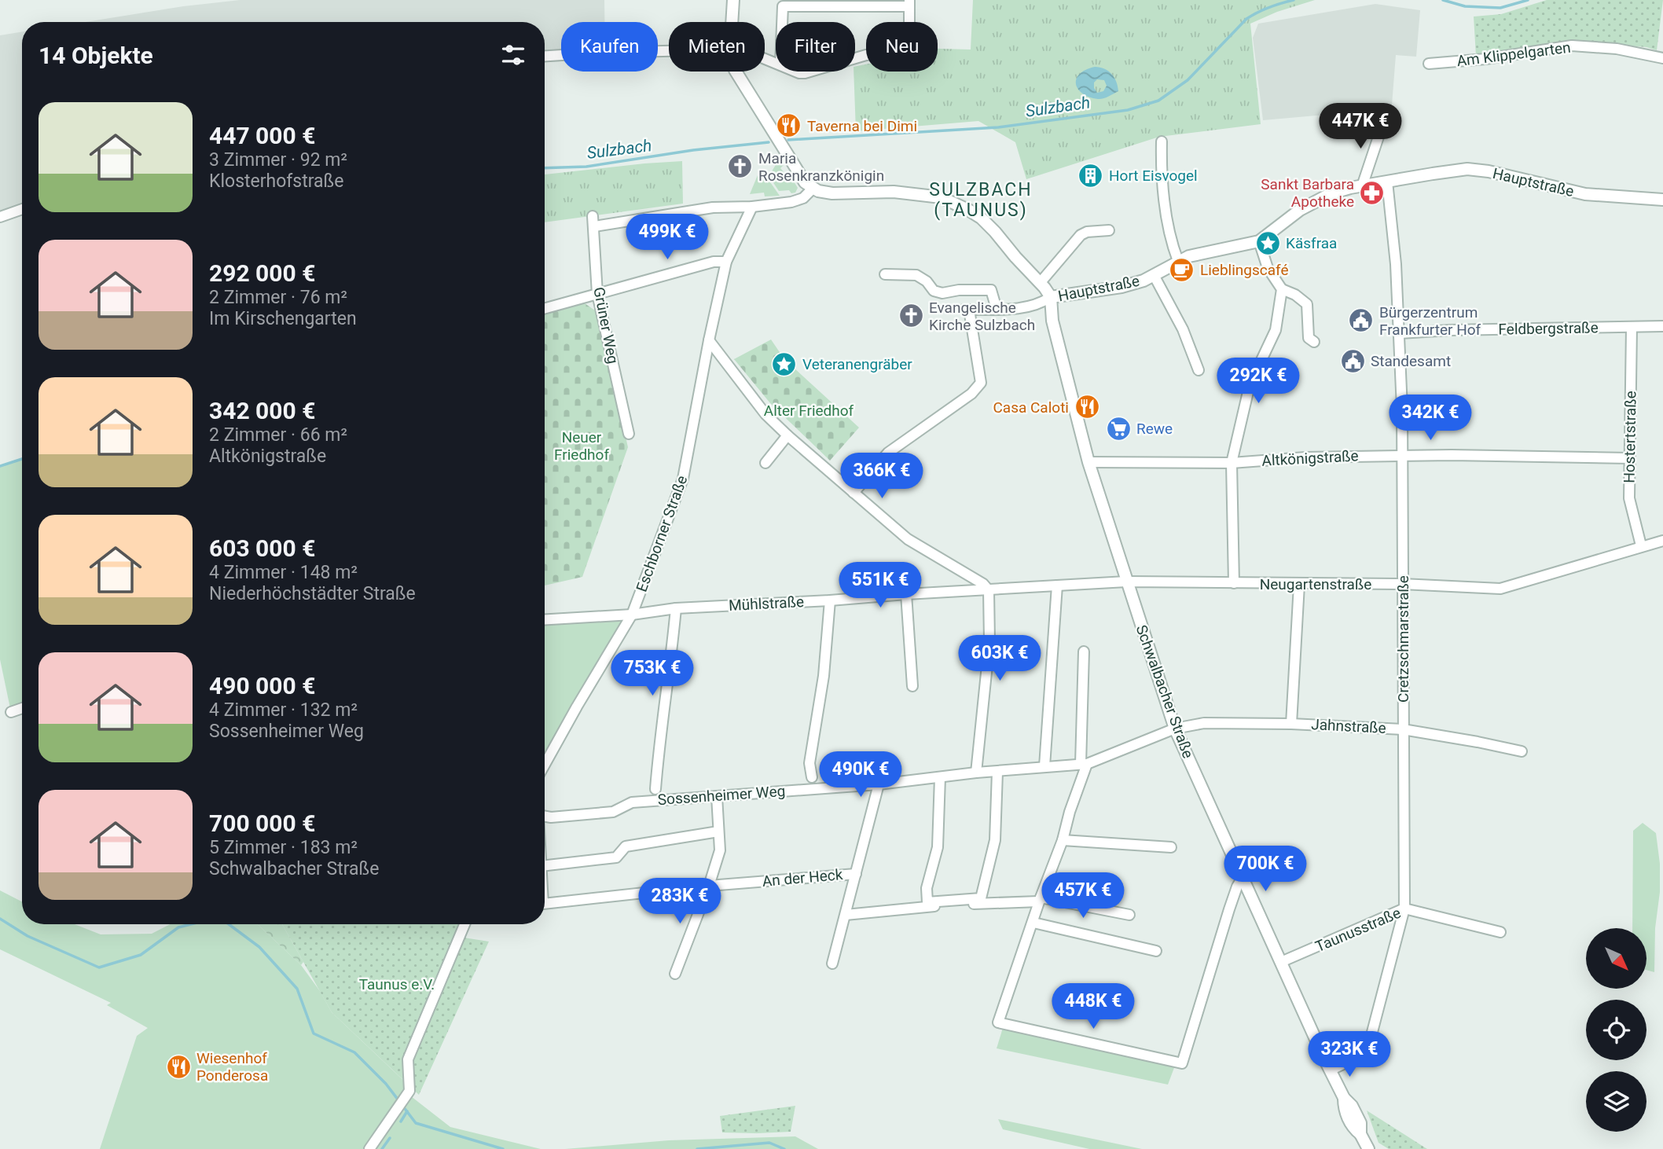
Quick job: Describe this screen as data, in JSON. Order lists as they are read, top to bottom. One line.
{"streets":{"street":["Am Klippelgarten","Hauptstraße","Grüner Weg","Feldbergstraße","Hostertstraße","Altkönigstraße","Eschborner Straße","Neugartenstraße","Mühlstraße","Cretzschmarstraße","Schwalbacher Straße","Jahnstraße","Sossenheimer Weg","An der Heck","Taunusstraße"]},"crossings":[["Hauptstraße","Cretzschmarstraße"],["Hauptstraße","Schwalbacher Straße"],["Grüner Weg","Eschborner Straße"],["Feldbergstraße","Hostertstraße"],["Feldbergstraße","Cretzschmarstraße"],["Hostertstraße","Altkönigstraße"],["Hostertstraße","Neugartenstraße"],["Altkönigstraße","Cretzschmarstraße"],["Altkönigstraße","Schwalbacher Straße"],["Eschborner Straße","Mühlstraße"],["Neugartenstraße","Mühlstraße"],["Neugartenstraße","Cretzschmarstraße"],["Neugartenstraße","Schwalbacher Straße"],["Mühlstraße","Schwalbacher Straße"],["Cretzschmarstraße","Schwalbacher Straße"],["Cretzschmarstraße","Jahnstraße"],["Cretzschmarstraße","Taunusstraße"],["Schwalbacher Straße","Jahnstraße"],["Schwalbacher Straße","Sossenheimer Weg"],["Schwalbacher Straße","Taunusstraße"],["Jahnstraße","Sossenheimer Weg"]],"districts":["SULZBACH (TAUNUS)"],"water":["Sulzbach"],"parks":["Alter Friedhof","Neuer Friedhof","Taunus e.V."],"places":{"restaurant":["Taverna bei Dimi","Casa Caloti","Wiesenhof Ponderosa"],"church":["Maria Rosenkranzkönigin","Evangelische Kirche Sulzbach"],"building":["Hort Eisvogel"],"pharmacy":["Sankt Barbara Apotheke"],"place":["Käsfraa","Veteranengräber"],"cafe":["Lieblingscafé"],"public building":["Bürgerzentrum Frankfurter Hof","Standesamt"],"supermarket":["Rewe"]},"north":"bottom right","page":{"chip":["Kaufen","Mieten","Filter","Neu"],"heading":"14 Objekte","list":[{"name":"447 000 €","note":"3 Zimmer · 92 m² · Klosterhofstraße"},{"name":"292 000 €","note":"2 Zimmer · 76 m² · Im Kirschengarten"},{"name":"342 000 €","note":"2 Zimmer · 66 m² · Altkönigstraße"},{"name":"603 000 €","note":"4 Zimmer · 148 m² · Niederhöchstädter Straße"},{"name":"490 000 €","note":"4 Zimmer · 132 m² · Sossenheimer Weg"},{"name":"700 000 €","note":"5 Zimmer · 183 m² · Schwalbacher Straße"}],"price":["447K €","499K €","292K €","342K €","366K €","551K €","603K €","753K €","490K €","700K €","457K €","283K €","448K €","323K €"]}}
